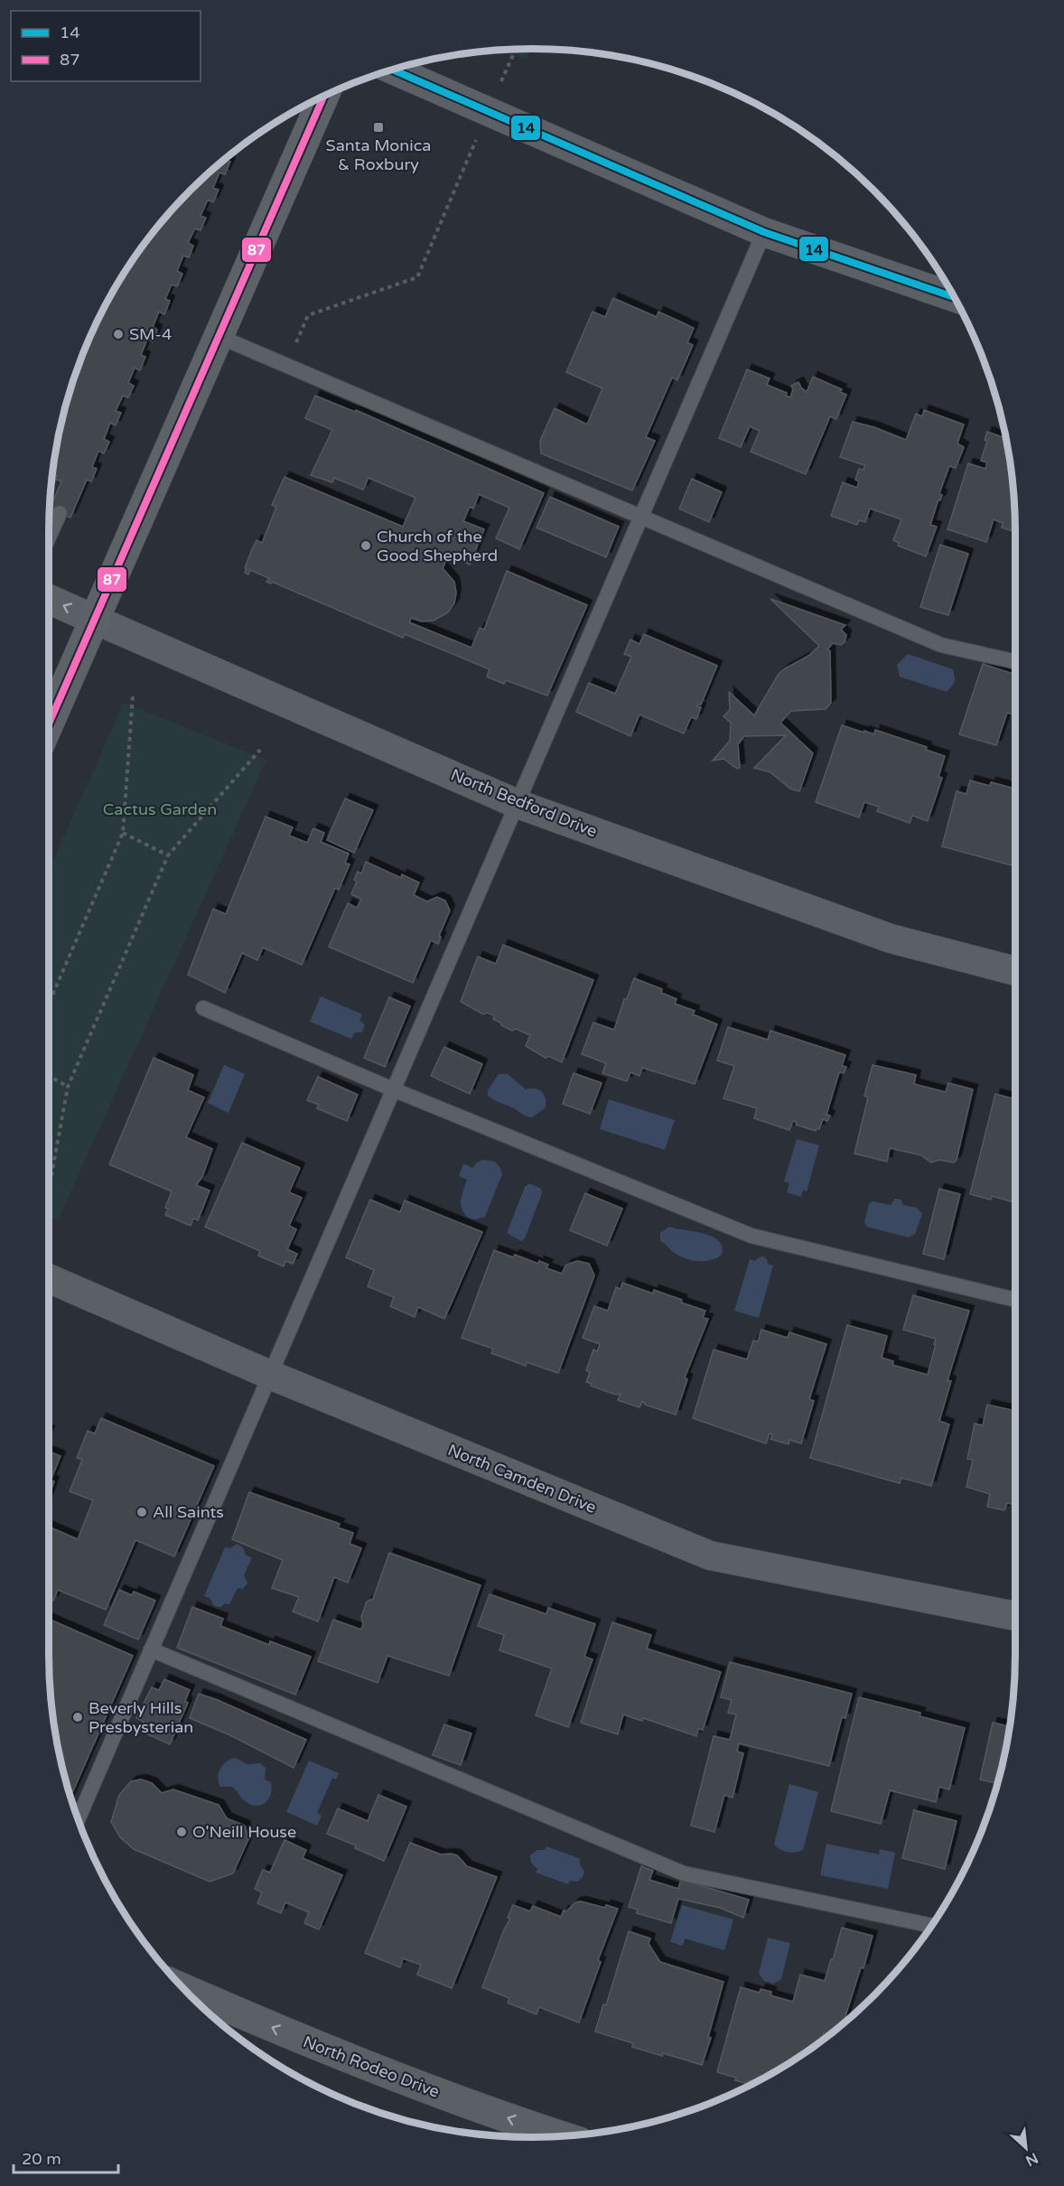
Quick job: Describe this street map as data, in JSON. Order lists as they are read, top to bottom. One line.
{"streets":{"street":["North Bedford Drive","North Camden Drive","North Rodeo Drive"]},"one_way":["North Rodeo Drive"],"parks":["Cactus Garden"],"places":{"transit":["Santa Monica & Roxbury"],"other":["SM-4","Church of the Good Shepherd","All Saints","Beverly Hills Presbysterian","O'Neill House"]},"lines":["transit line 14","transit line 87"],"legend":["14","87"],"scale_bar":"20 m","north":"bottom right"}
